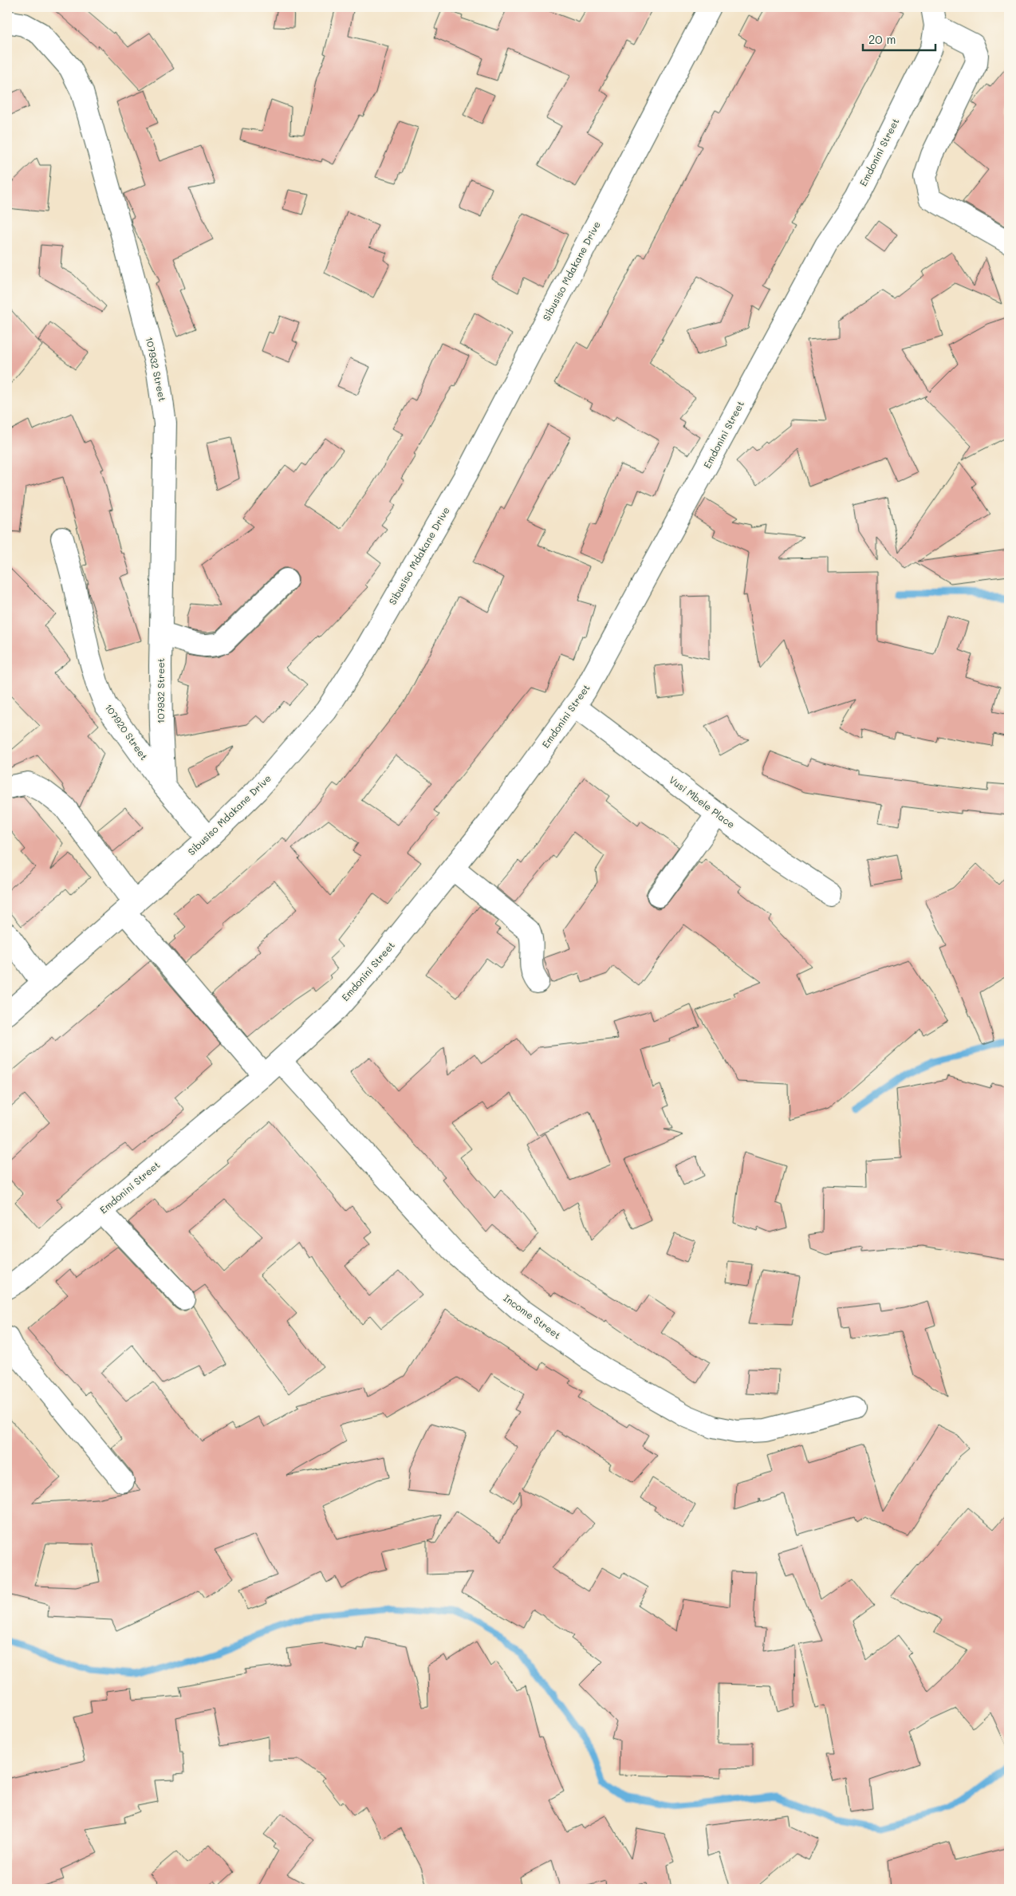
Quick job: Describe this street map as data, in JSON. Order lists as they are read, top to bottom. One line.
{"streets":{"street":["Emdonini Street","Sibusiso Mdakane Drive","107932 Street","107920 Street","Vusi Mbele Place","Income Street"]},"crossings":[["Emdonini Street","Vusi Mbele Place"],["Emdonini Street","Income Street"],["Sibusiso Mdakane Drive","107920 Street"],["107932 Street","107920 Street"]],"scale_bar":"20 m"}
